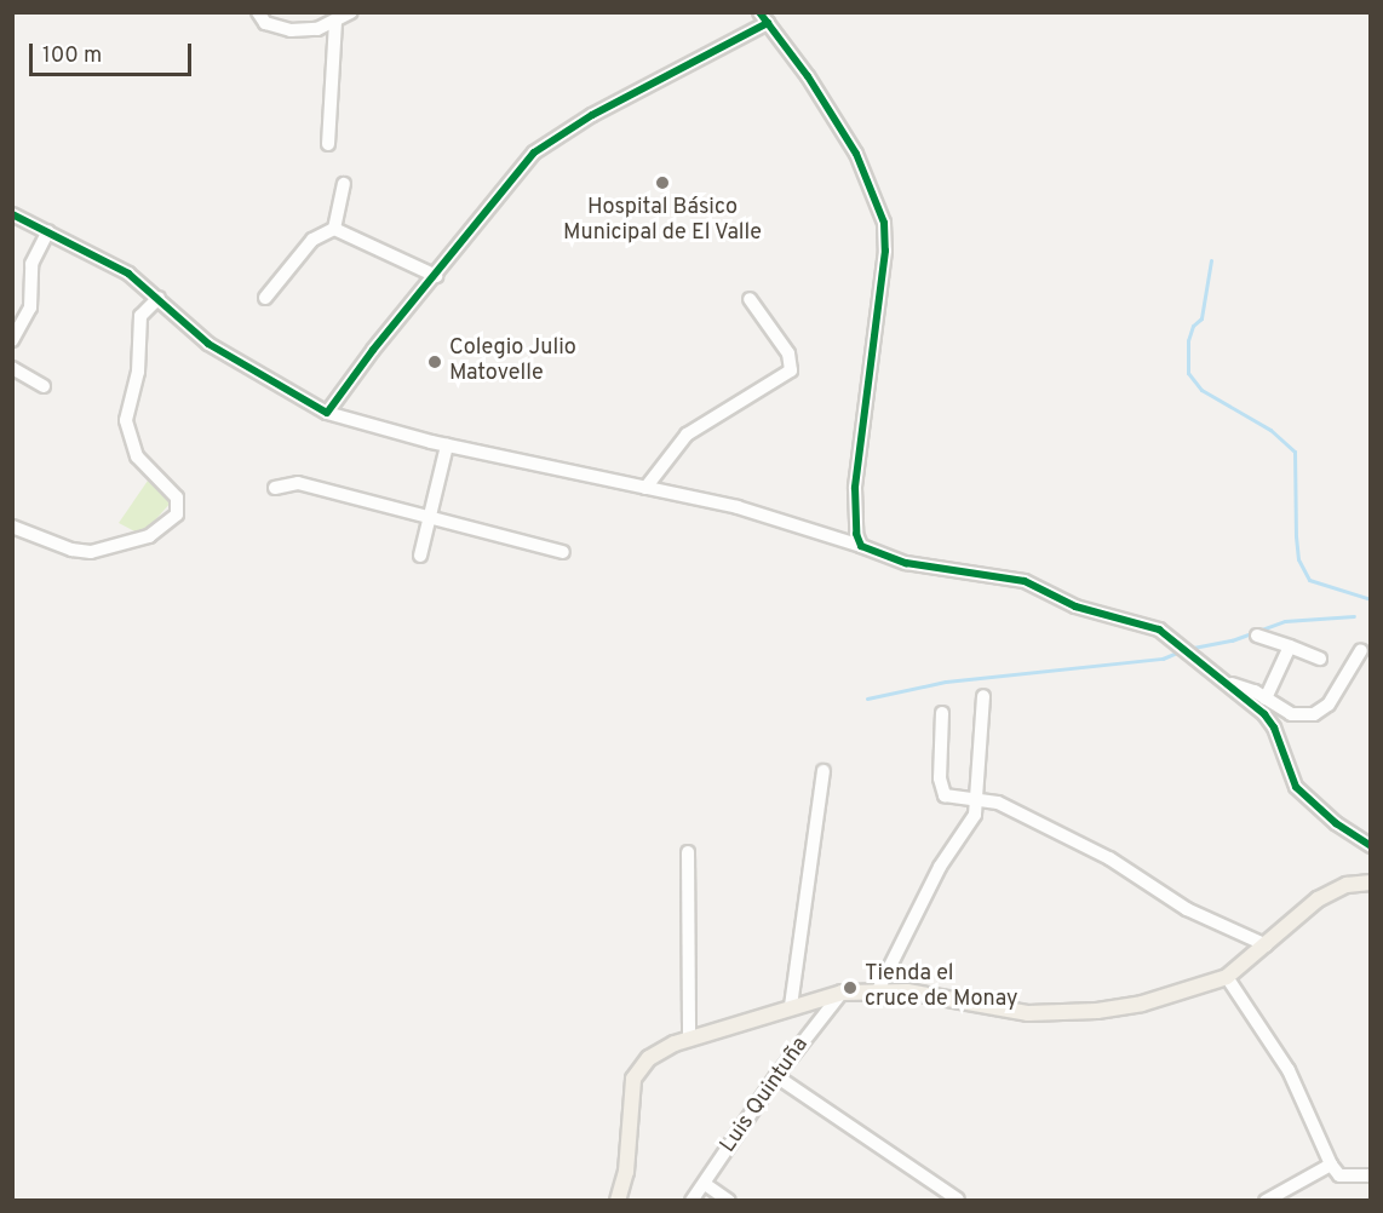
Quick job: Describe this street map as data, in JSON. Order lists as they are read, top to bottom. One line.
{"streets":{"street":["Luis Quintuña"]},"places":["Hospital Básico Municipal de El Valle","Colegio Julio Matovelle","Tienda el cruce de Monay"],"scale_bar":"100 m"}
